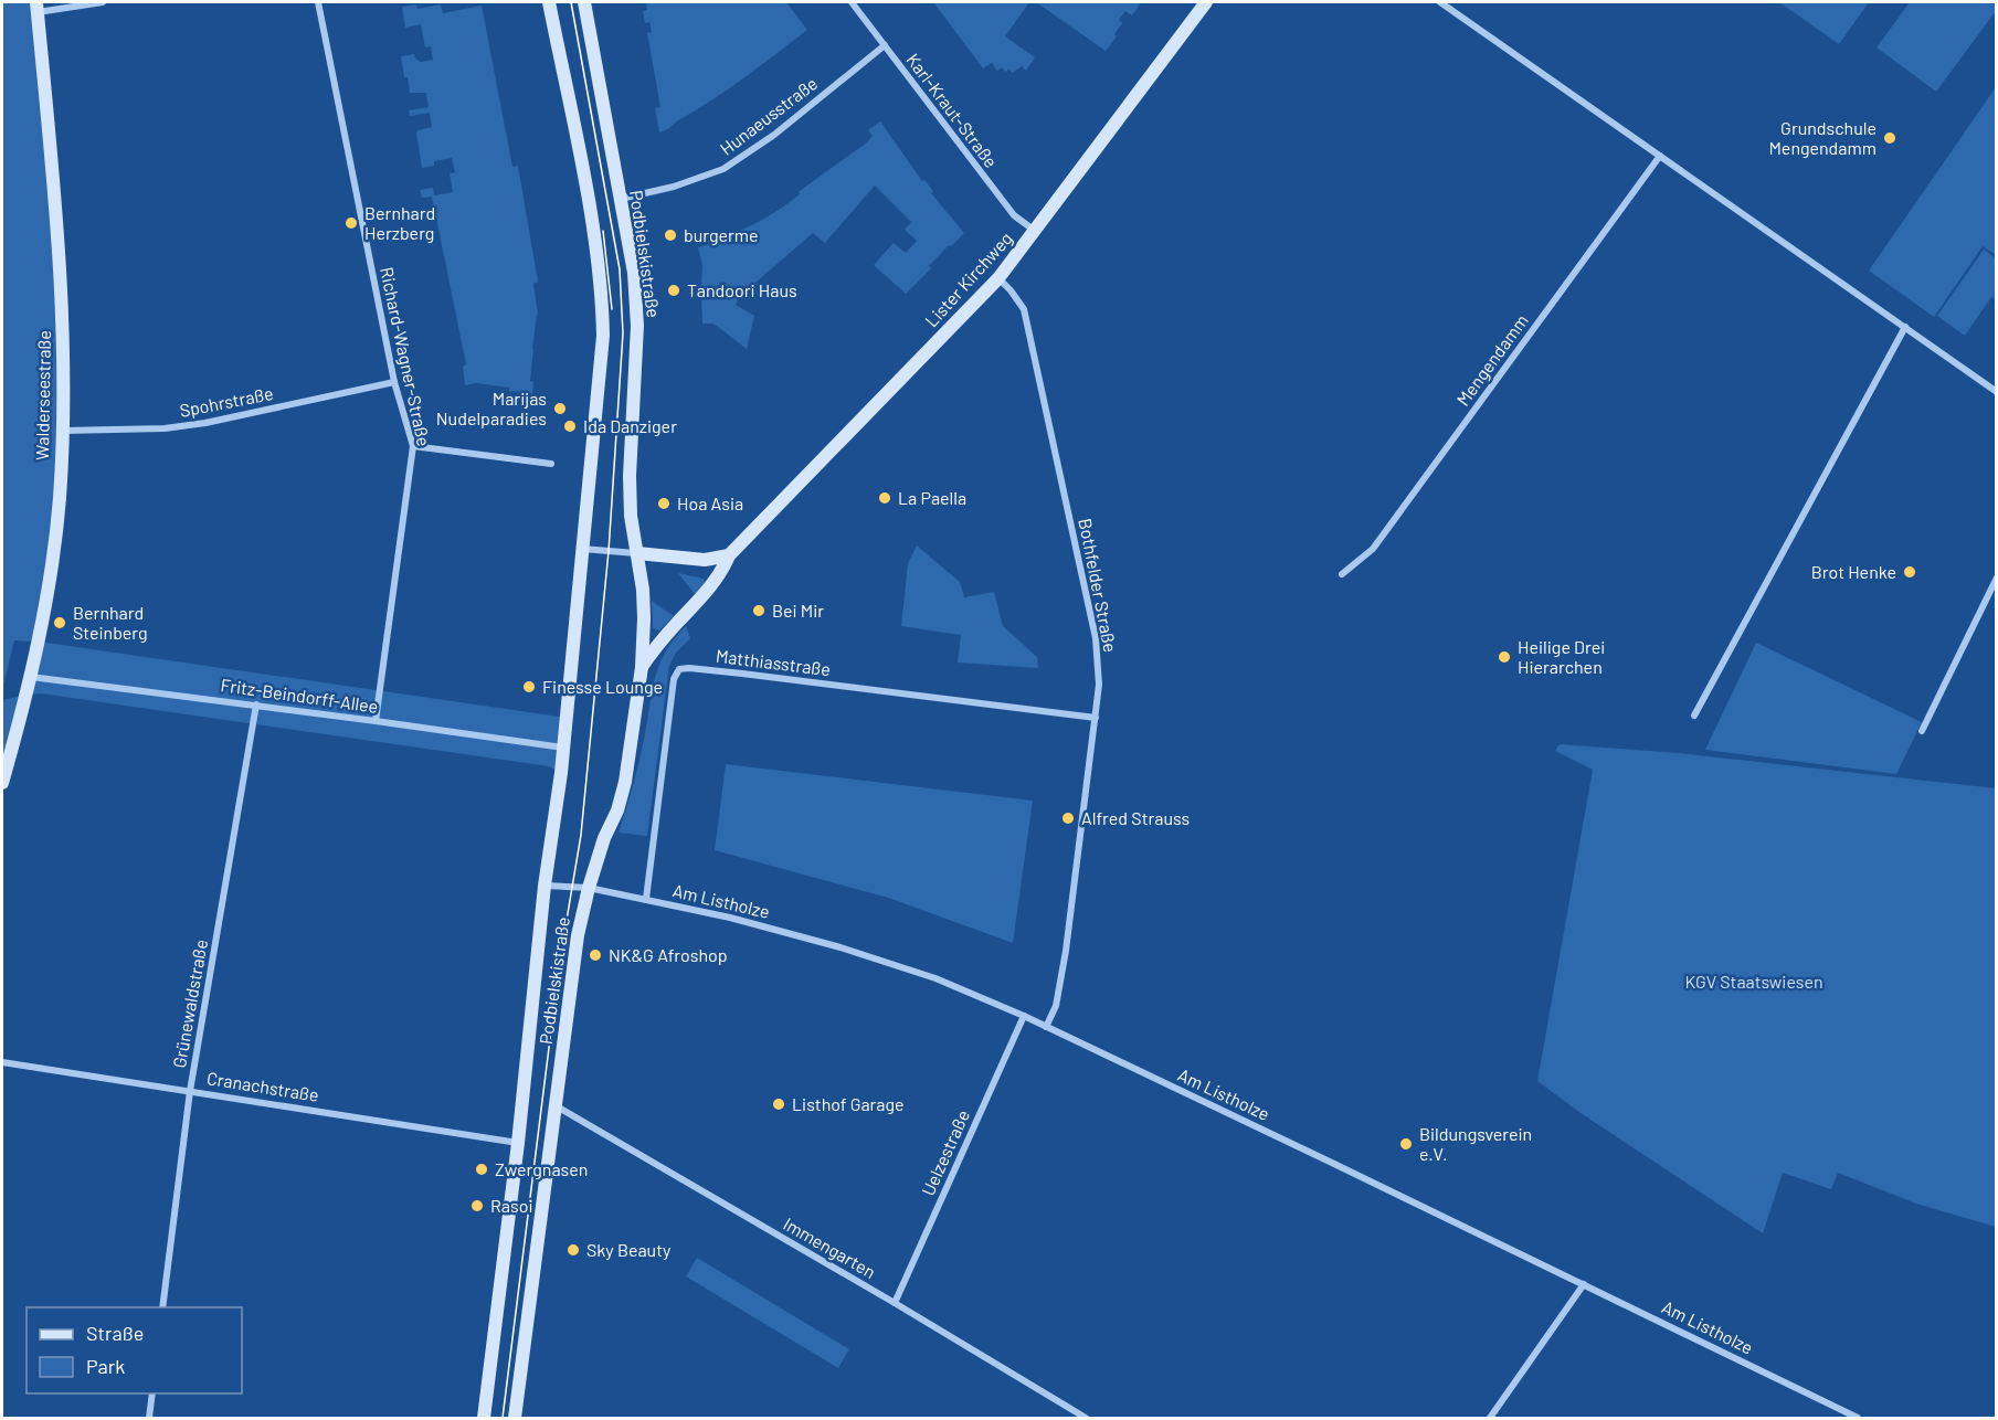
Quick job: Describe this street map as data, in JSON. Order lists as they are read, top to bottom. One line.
{"streets":{"main road":["Podbielskistraße","Lister Kirchweg","Walderseestraße"],"street":["Karl-Kraut-Straße","Hunaeusstraße","Richard-Wagner-Straße","Mengendamm","Spohrstraße","Bothfelder Straße","Matthiasstraße","Fritz-Beindorff-Allee","Am Listholze","Grünewaldstraße","Cranachstraße","Uelzestraße","Immengarten"]},"crossings":[["Karl-Kraut-Straße","Hunaeusstraße"],["Karl-Kraut-Straße","Lister Kirchweg"],["Hunaeusstraße","Podbielskistraße"],["Podbielskistraße","Lister Kirchweg"],["Podbielskistraße","Fritz-Beindorff-Allee"],["Podbielskistraße","Am Listholze"],["Podbielskistraße","Cranachstraße"],["Podbielskistraße","Immengarten"],["Lister Kirchweg","Bothfelder Straße"],["Richard-Wagner-Straße","Spohrstraße"],["Richard-Wagner-Straße","Fritz-Beindorff-Allee"],["Walderseestraße","Spohrstraße"],["Walderseestraße","Fritz-Beindorff-Allee"],["Bothfelder Straße","Matthiasstraße"],["Bothfelder Straße","Am Listholze"],["Matthiasstraße","Am Listholze"],["Fritz-Beindorff-Allee","Grünewaldstraße"],["Am Listholze","Uelzestraße"],["Grünewaldstraße","Cranachstraße"],["Uelzestraße","Immengarten"]],"parks":["KGV Staatswiesen"],"places":["Grundschule Mengendamm","Bernhard Herzberg","burgerme","Tandoori Haus","Marijas Nudelparadies","Ida Danziger","La Paella","Hoa Asia","Brot Henke","Bei Mir","Bernhard Steinberg","Heilige Drei Hierarchen","Finesse Lounge","Alfred Strauss","NK&G Afroshop","Listhof Garage","Bildungsverein e.V.","Zwergnasen","Rasoi","Sky Beauty"],"legend":["Straße","Park"]}
